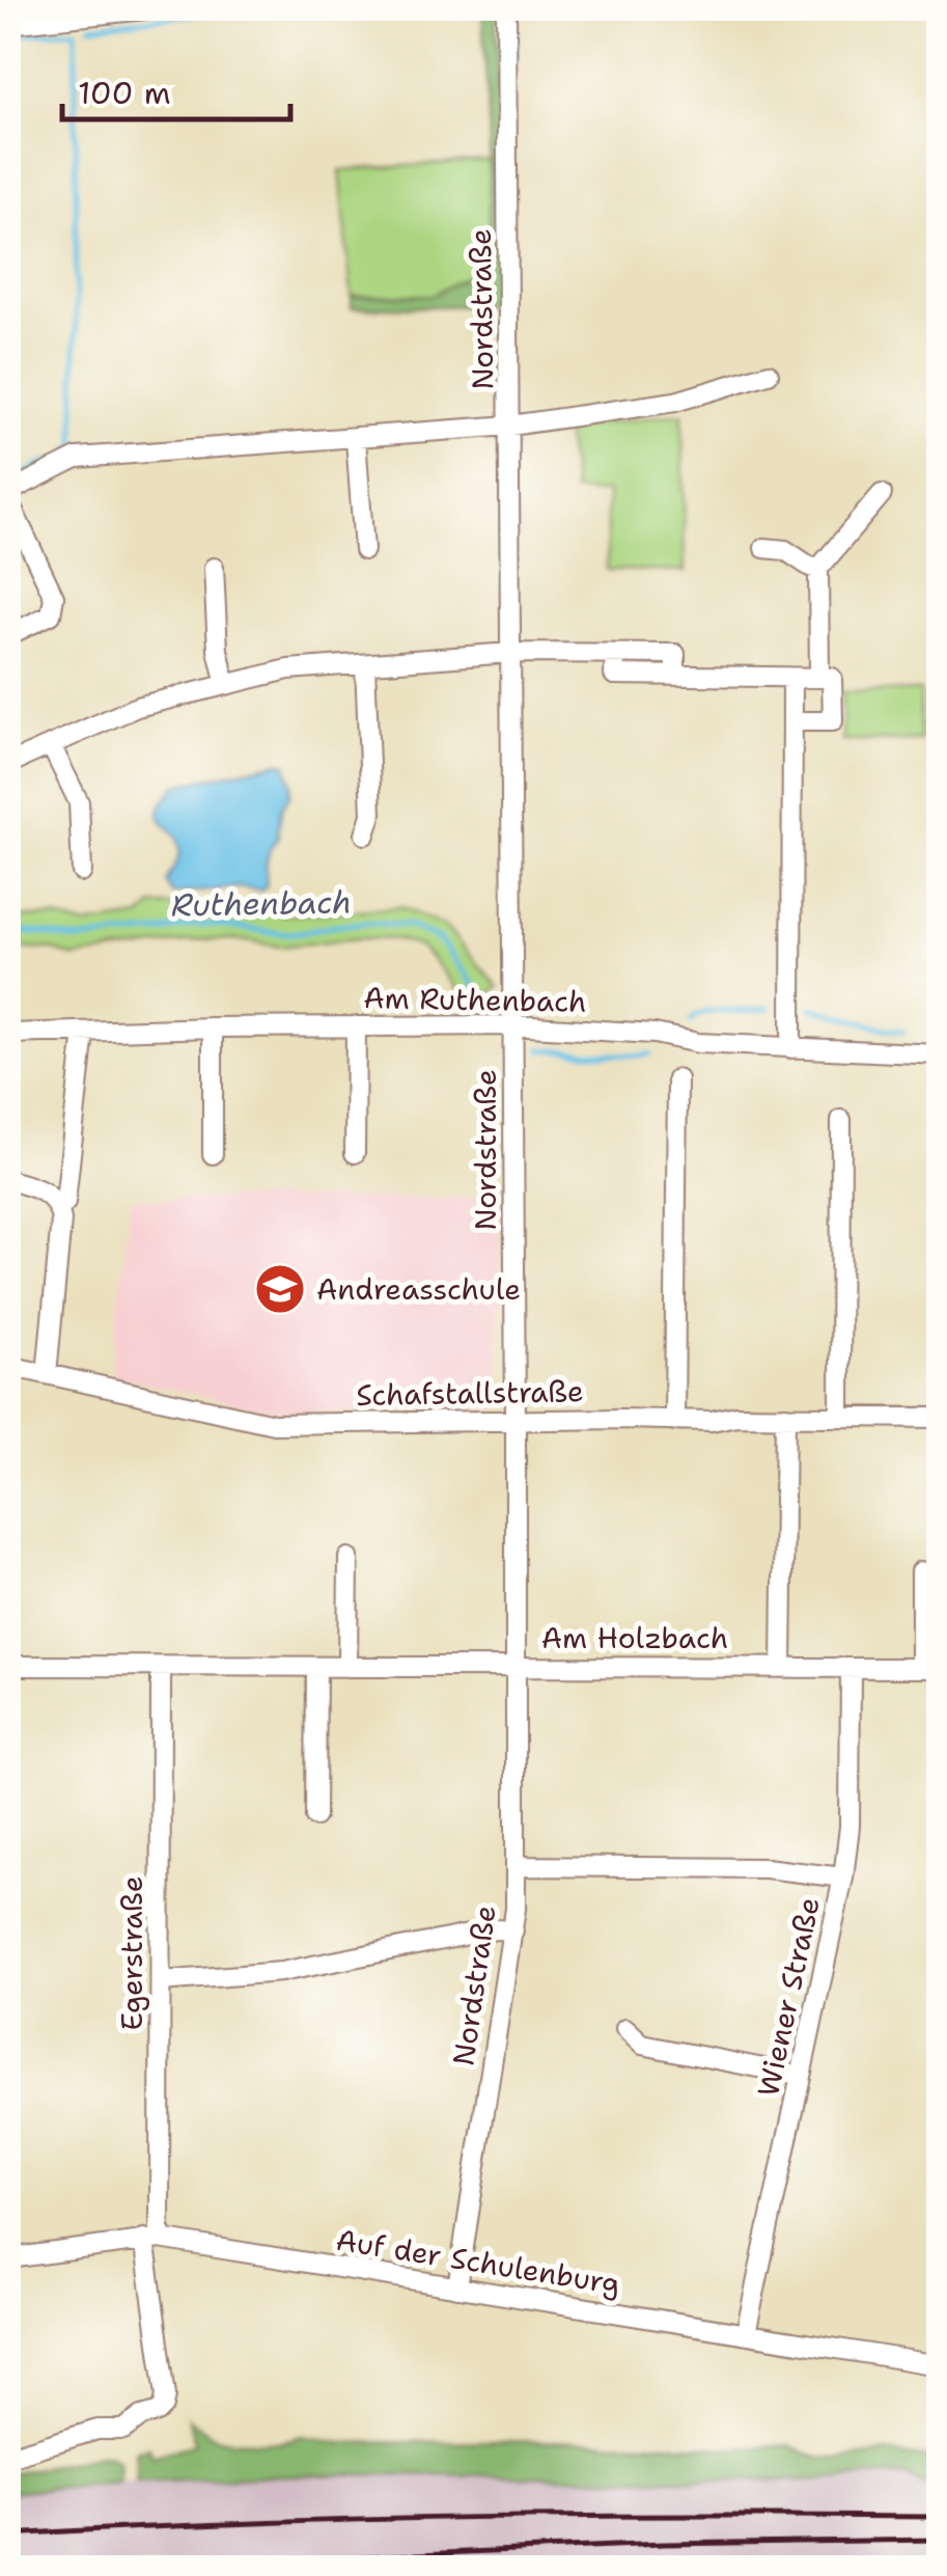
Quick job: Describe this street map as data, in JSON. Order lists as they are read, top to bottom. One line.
{"streets":{"street":["Nordstraße","Am Ruthenbach","Schafstallstraße","Am Holzbach","Egerstraße","Wiener Straße","Auf der Schulenburg"]},"crossings":[["Nordstraße","Am Ruthenbach"],["Nordstraße","Schafstallstraße"],["Nordstraße","Am Holzbach"],["Nordstraße","Auf der Schulenburg"],["Am Holzbach","Egerstraße"],["Am Holzbach","Wiener Straße"],["Egerstraße","Auf der Schulenburg"],["Wiener Straße","Auf der Schulenburg"]],"water":["Ruthenbach"],"places":{"school or university":["Andreasschule"]},"scale_bar":"100 m"}
